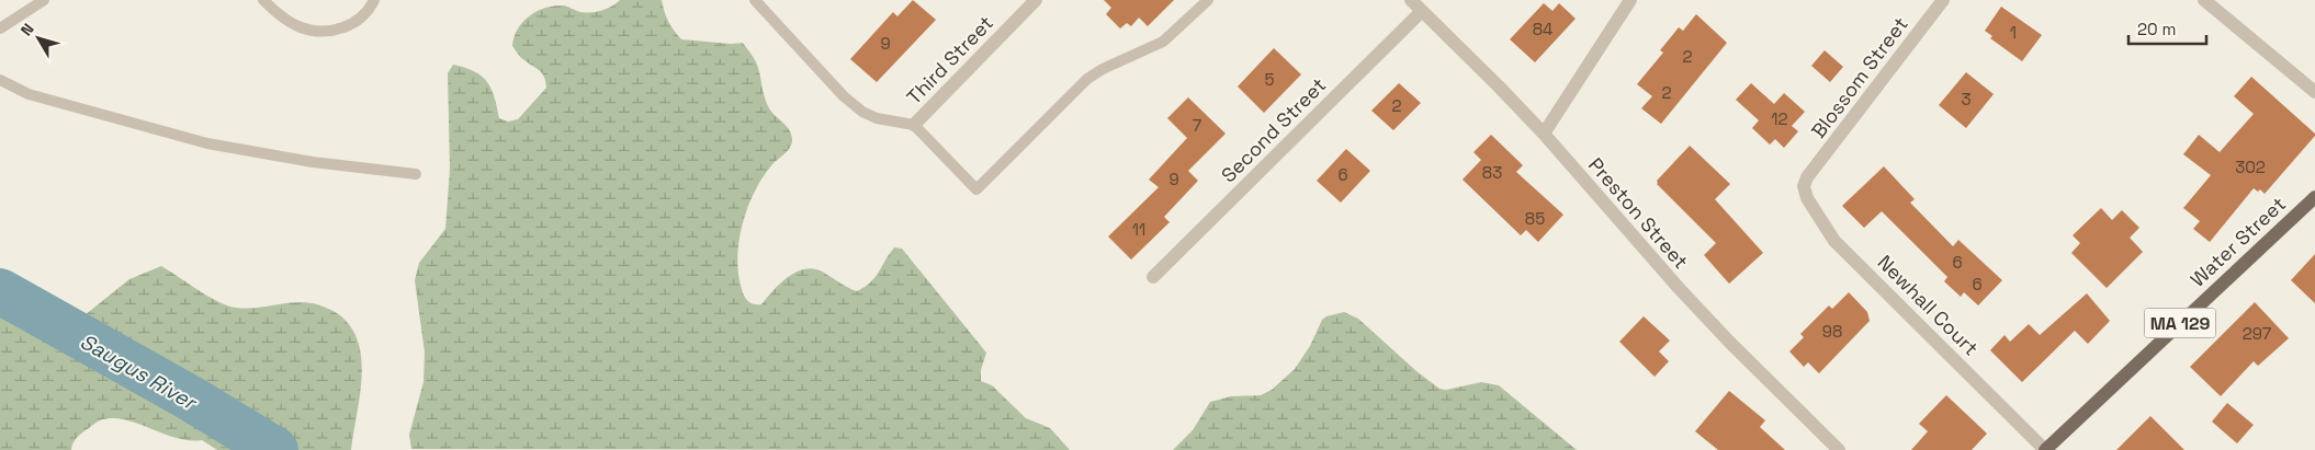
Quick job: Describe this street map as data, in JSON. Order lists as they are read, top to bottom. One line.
{"streets":{"main road":["Water Street","MA 129"],"street":["Third Street","Blossom Street","Second Street","Preston Street","Newhall Court"]},"crossings":[["Blossom Street","Newhall Court"],["Second Street","Preston Street"],["Water Street","Newhall Court"]],"water":["Saugus River"],"house_numbers":["84","1","9","2","5","2","3","2","12","7","302","83","6","9","85","11","6","6","98","297"],"scale_bar":"20 m","north":"top left"}
